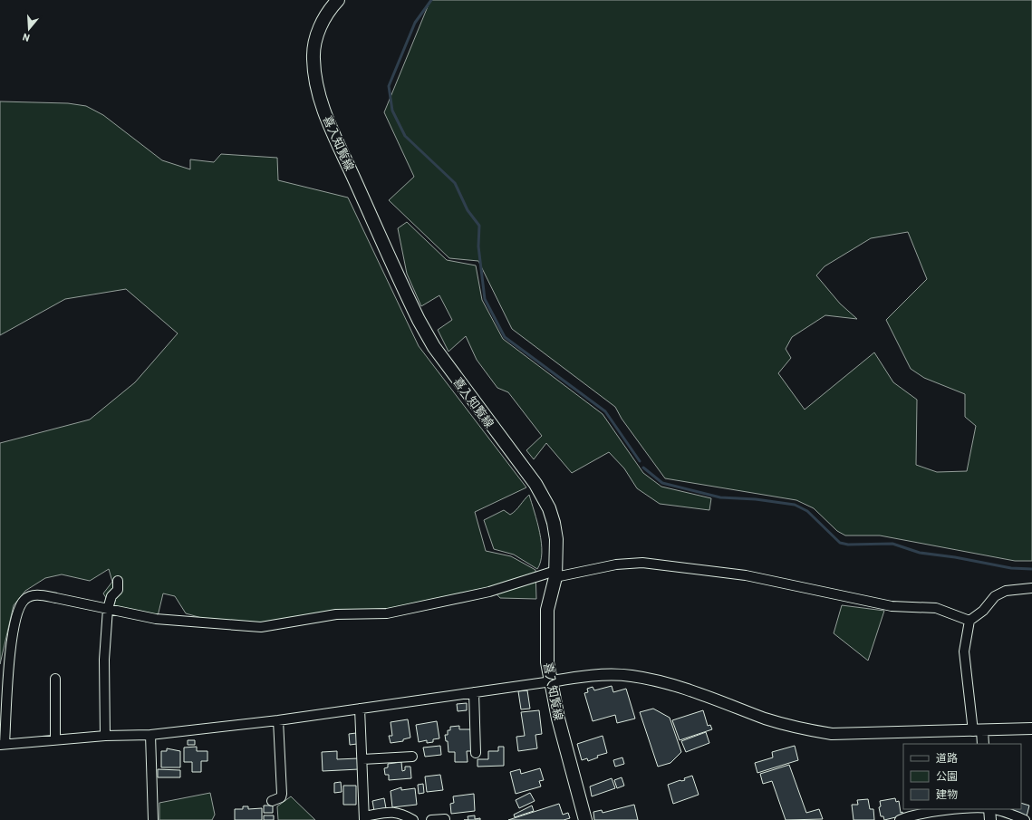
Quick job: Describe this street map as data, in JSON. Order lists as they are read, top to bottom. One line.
{"streets":{"main road":["喜入知覧線"]},"legend":["道路","公園","建物"],"north":"bottom"}
